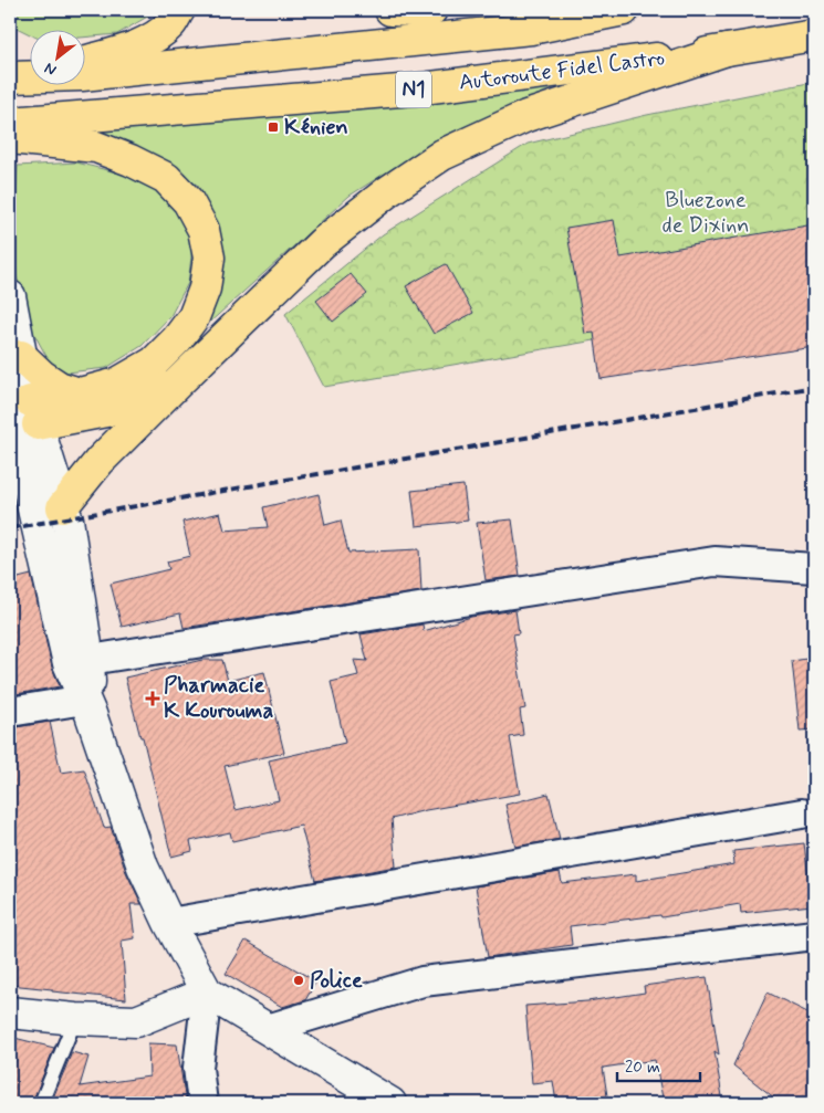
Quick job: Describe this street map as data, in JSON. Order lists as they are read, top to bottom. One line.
{"streets":{"highway":["Autoroute Fidel Castro","N1"]},"parks":["Bluezone de Dixinn"],"places":{"transit":["Kénien"],"health":["Pharmacie K Kourouma"],"other":["Police"]},"scale_bar":"20 m","north":"bottom left"}
